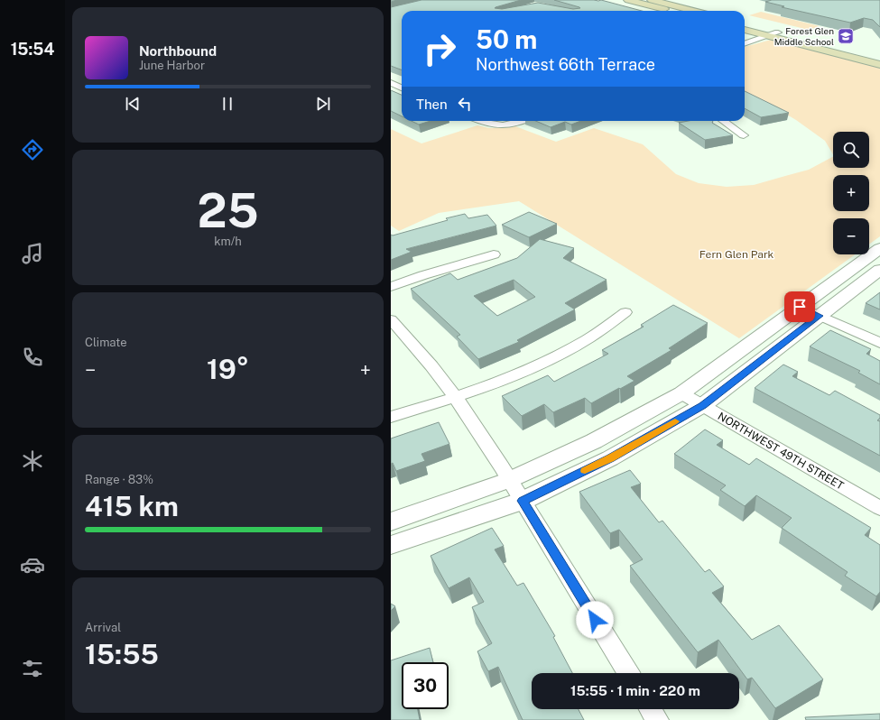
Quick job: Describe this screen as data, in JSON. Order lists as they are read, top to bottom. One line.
{"streets":{"street":["NORTHWEST 49TH STREET"]},"parks":["Fern Glen Park"],"places":{"school or university":["Forest Glen Middle School"]},"page":{"tabs":"15:54","turn":["50 m","Northwest 66th Terrace"],"song":["Northbound","June Harbor"],"then":"Then","map_buttons":["+","−"],"tile":[["25","km/h"],"Climate",["Range · 83%","415 km"],["Arrival","15:55"]],"heat":["−","19°","+"],"limit":"30","trip":"15:55 · 1 min · 220 m"}}
